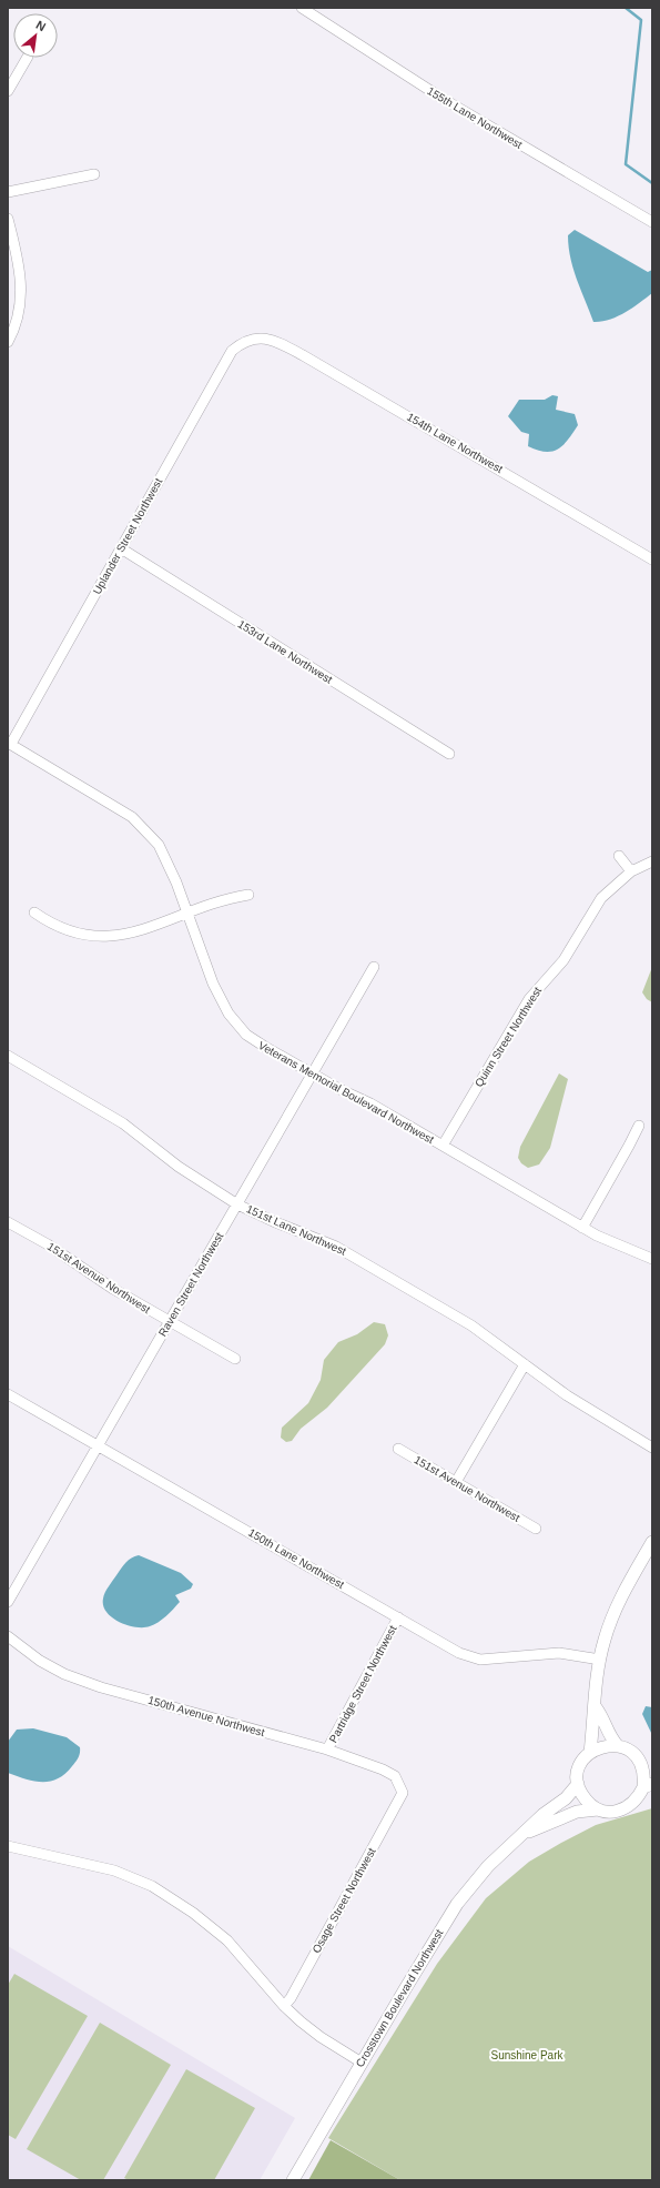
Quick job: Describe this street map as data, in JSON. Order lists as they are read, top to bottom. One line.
{"streets":{"street":["155th Lane Northwest","154th Lane Northwest","Uplander Street Northwest","153rd Lane Northwest","Quinn Street Northwest","Veterans Memorial Boulevard Northwest","151st Lane Northwest","151st Avenue Northwest","Raven Street Northwest","150th Lane Northwest","Partridge Street Northwest","150th Avenue Northwest","Osage Street Northwest","Crosstown Boulevard Northwest"]},"crossings":[["154th Lane Northwest","Uplander Street Northwest"],["Uplander Street Northwest","153rd Lane Northwest"],["Uplander Street Northwest","Veterans Memorial Boulevard Northwest"],["Quinn Street Northwest","Veterans Memorial Boulevard Northwest"],["Veterans Memorial Boulevard Northwest","Raven Street Northwest"],["151st Lane Northwest","Raven Street Northwest"],["151st Avenue Northwest","Raven Street Northwest"],["Raven Street Northwest","150th Lane Northwest"],["150th Lane Northwest","Partridge Street Northwest"],["Partridge Street Northwest","150th Avenue Northwest"],["150th Avenue Northwest","Osage Street Northwest"]],"parks":["Sunshine Park"],"north":"top right"}
